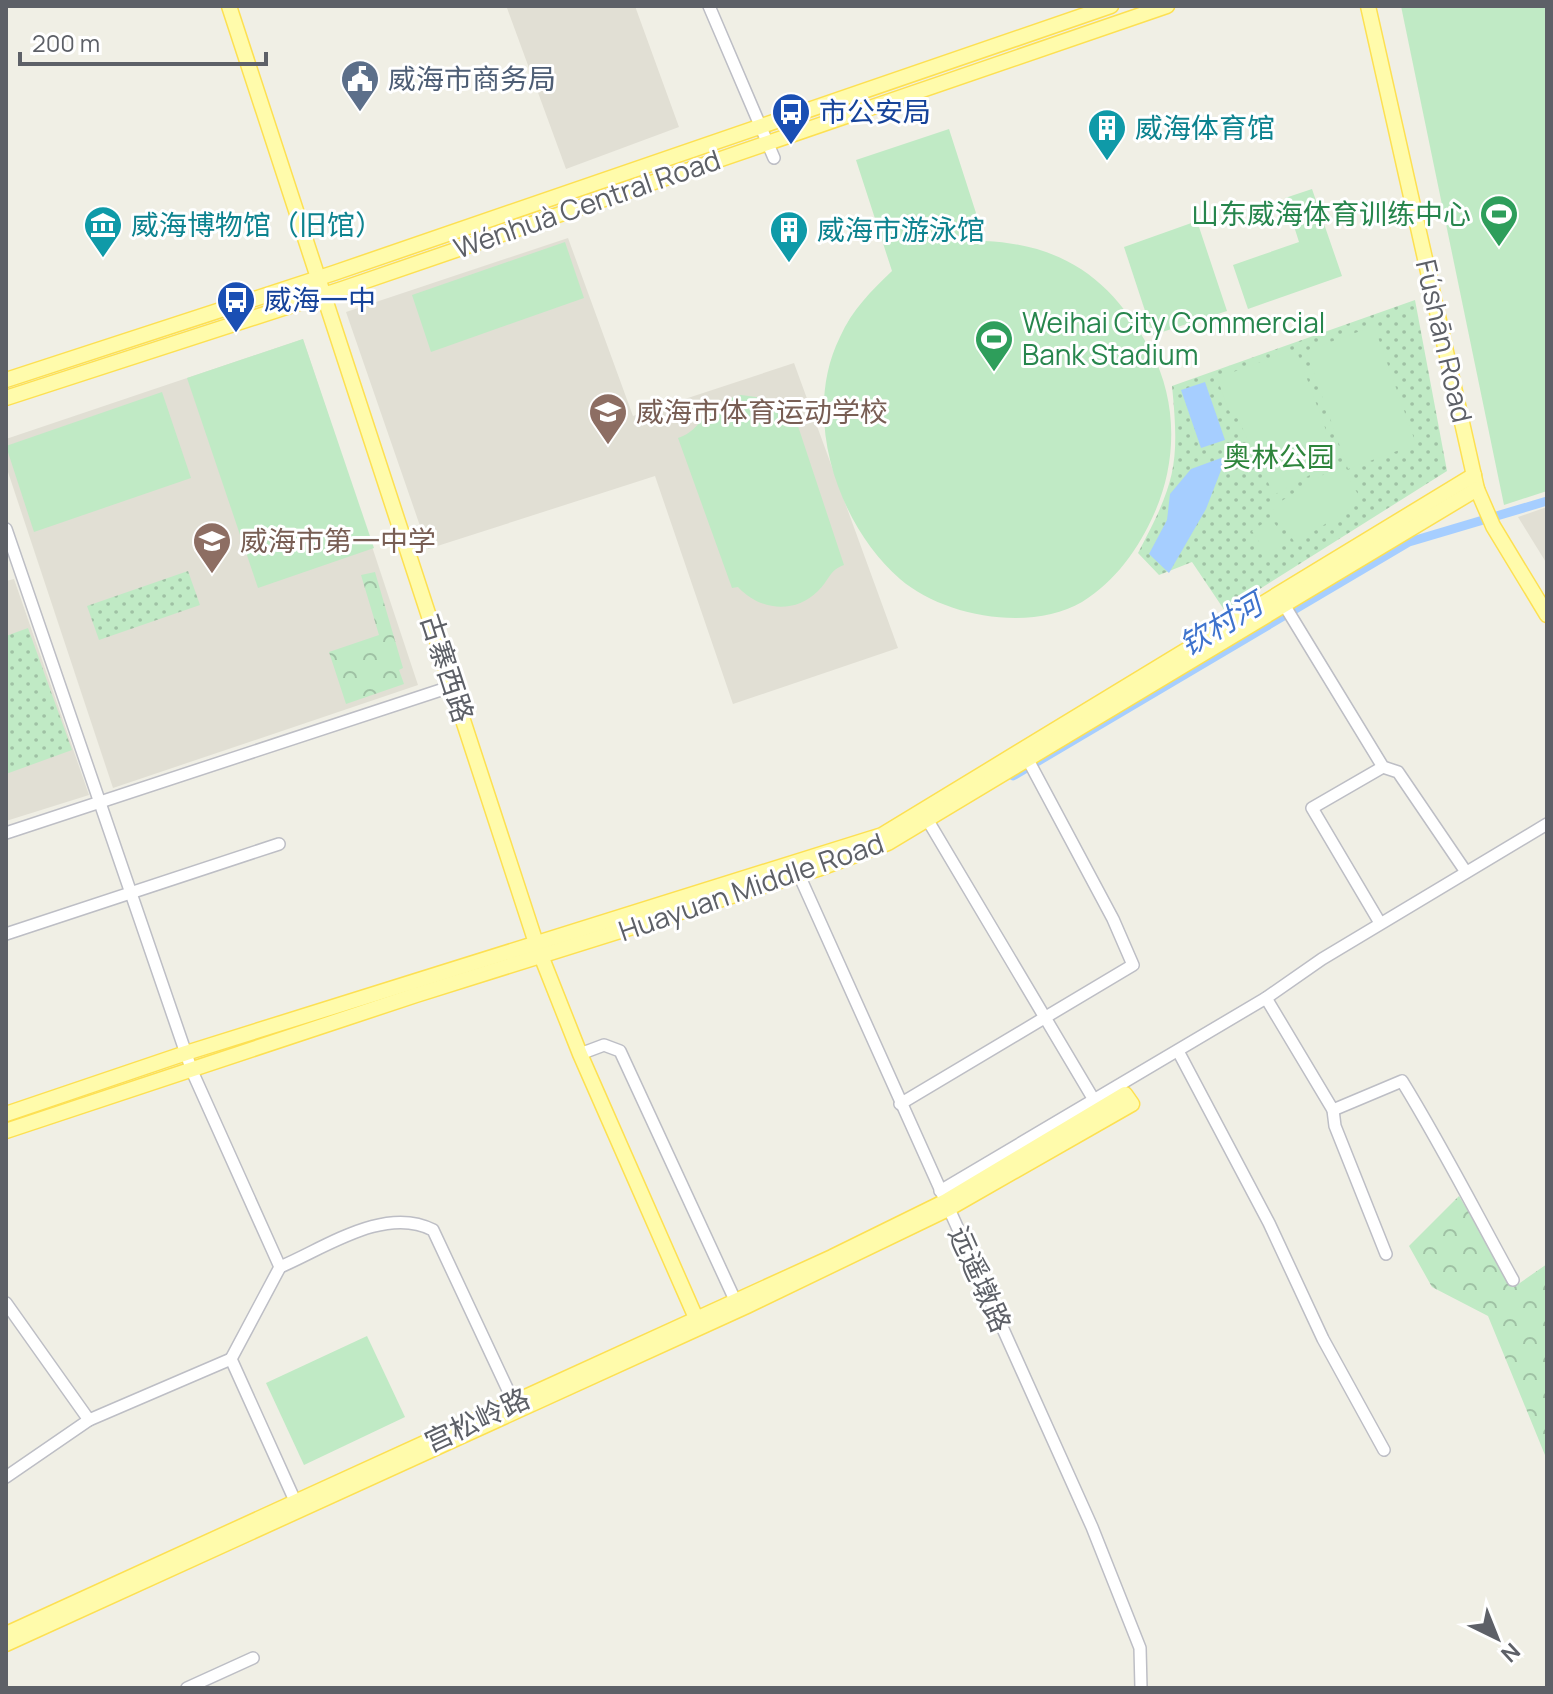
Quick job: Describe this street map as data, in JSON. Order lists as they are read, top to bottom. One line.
{"streets":{"main road":["Wénhuà Central Road","Fúshān Road","古寨西路","Huayuan Middle Road","宫松岭路"],"street":["远遥墩路"]},"crossings":[["Wénhuà Central Road","古寨西路"],["Fúshān Road","Huayuan Middle Road"],["古寨西路","Huayuan Middle Road"],["古寨西路","宫松岭路"],["Huayuan Middle Road","远遥墩路"],["远遥墩路","宫松岭路"]],"water":["钦村河"],"parks":["奥林公园"],"places":{"public building":["威海市商务局"],"bus stop":["市公安局","威海一中"],"building":["威海体育馆","威海市游泳馆"],"sports":["山东威海体育训练中心","Weihai City Commercial Bank Stadium"],"museum":["威海博物馆（旧馆）"],"school or university":["威海市体育运动学校","威海市第一中学"]},"scale_bar":"200 m","north":"bottom right"}
